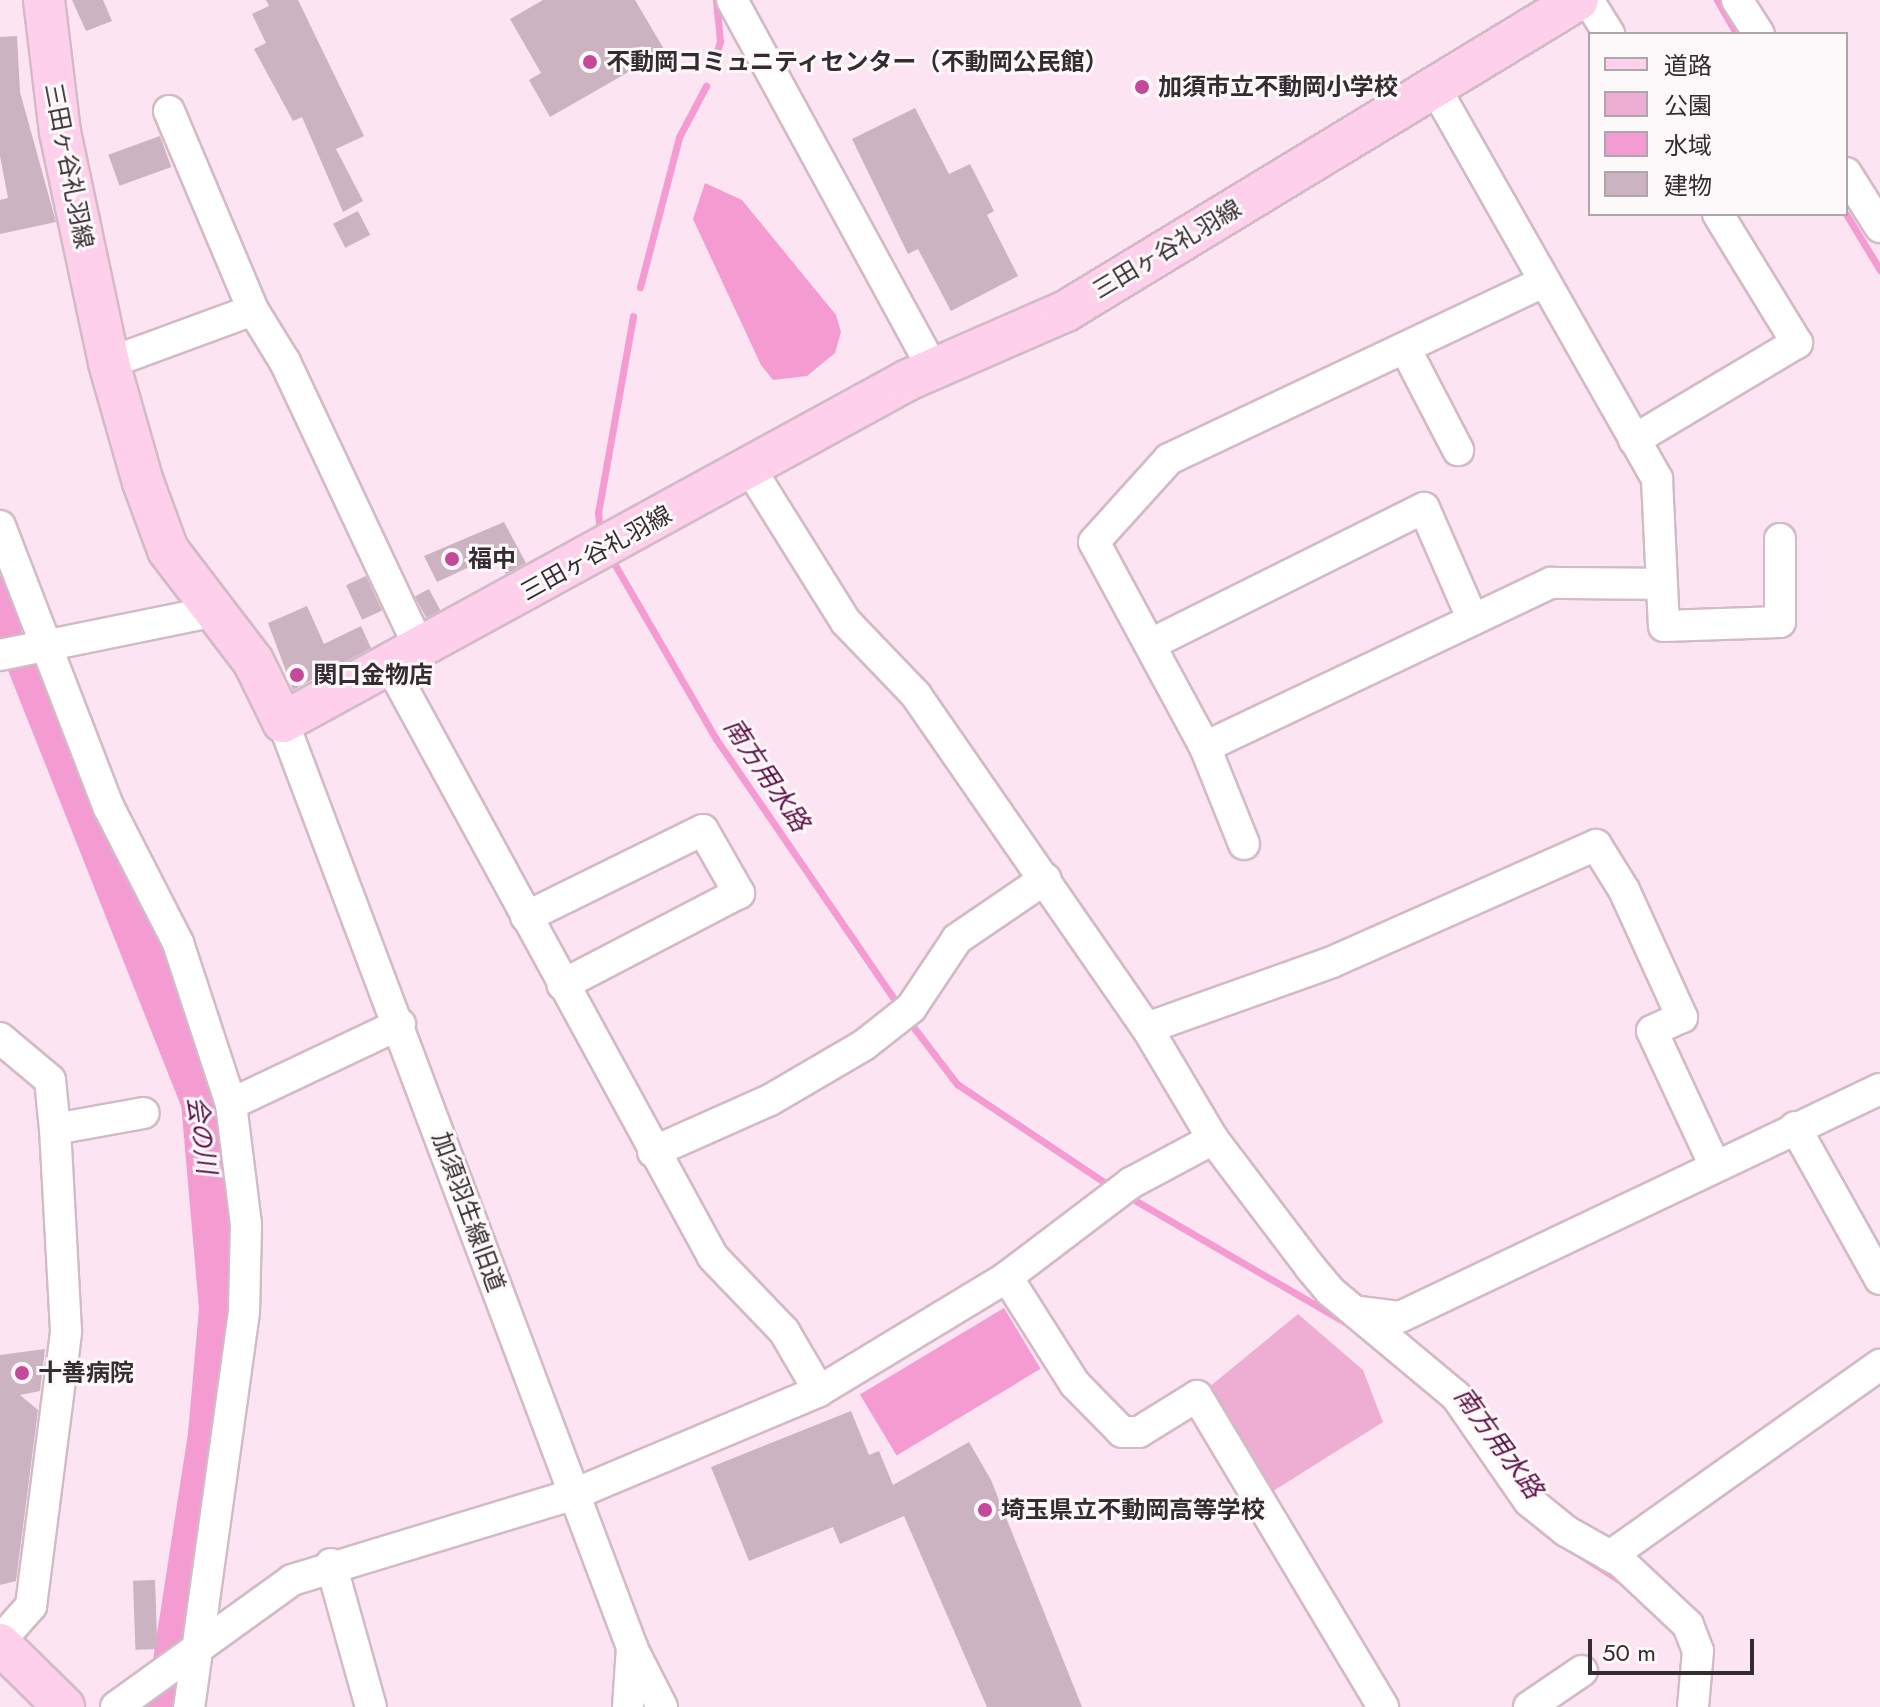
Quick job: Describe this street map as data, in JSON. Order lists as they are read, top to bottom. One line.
{"streets":{"main road":["三田ヶ谷礼羽線"],"street":["加須羽生線旧道"]},"crossings":[["三田ヶ谷礼羽線","加須羽生線旧道"]],"water":["南方用水路","会の川"],"places":["不動岡コミュニティセンター（不動岡公民館）","加須市立不動岡小学校","福中","関口金物店","十善病院","埼玉県立不動岡高等学校"],"legend":["道路","公園","水域","建物"],"scale_bar":"50 m"}
